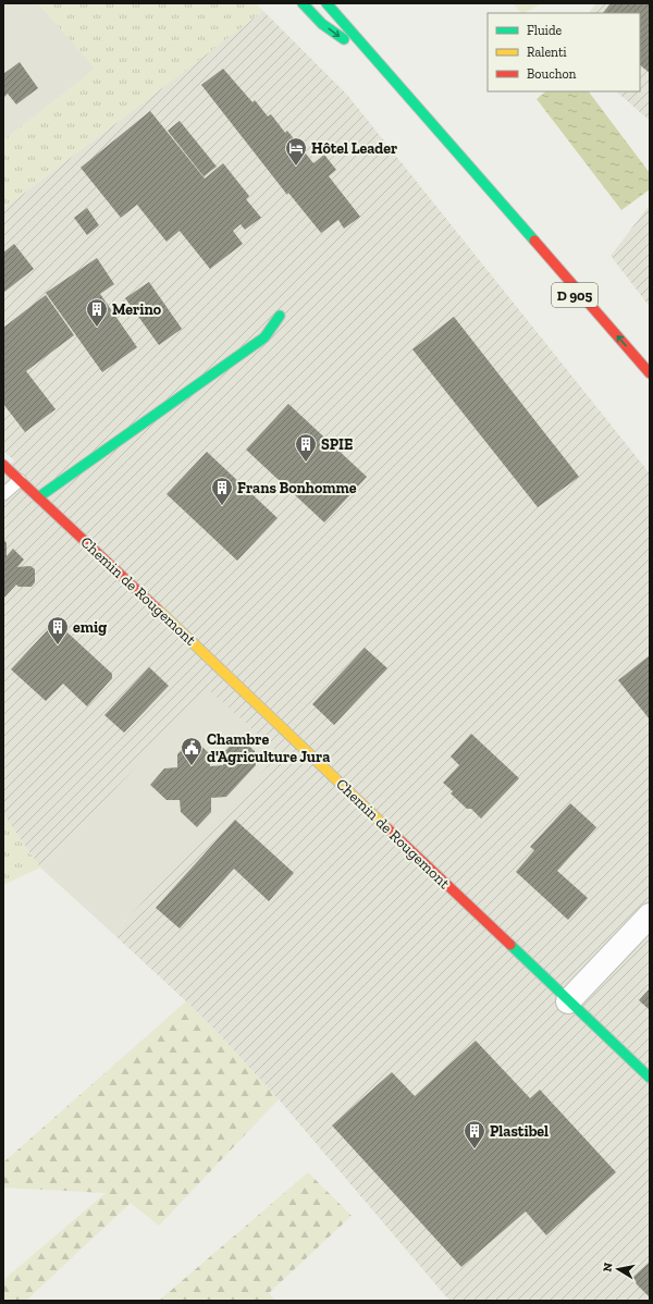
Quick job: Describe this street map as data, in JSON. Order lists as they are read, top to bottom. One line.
{"streets":{"street":["D 905","Chemin de Rougemont"]},"places":{"hotel":["Hôtel Leader"],"building":["Merino","SPIE","Frans Bonhomme","emig","Plastibel"],"public building":["Chambre d'Agriculture Jura"]},"legend":["Fluide","Ralenti","Bouchon"],"north":"left"}
